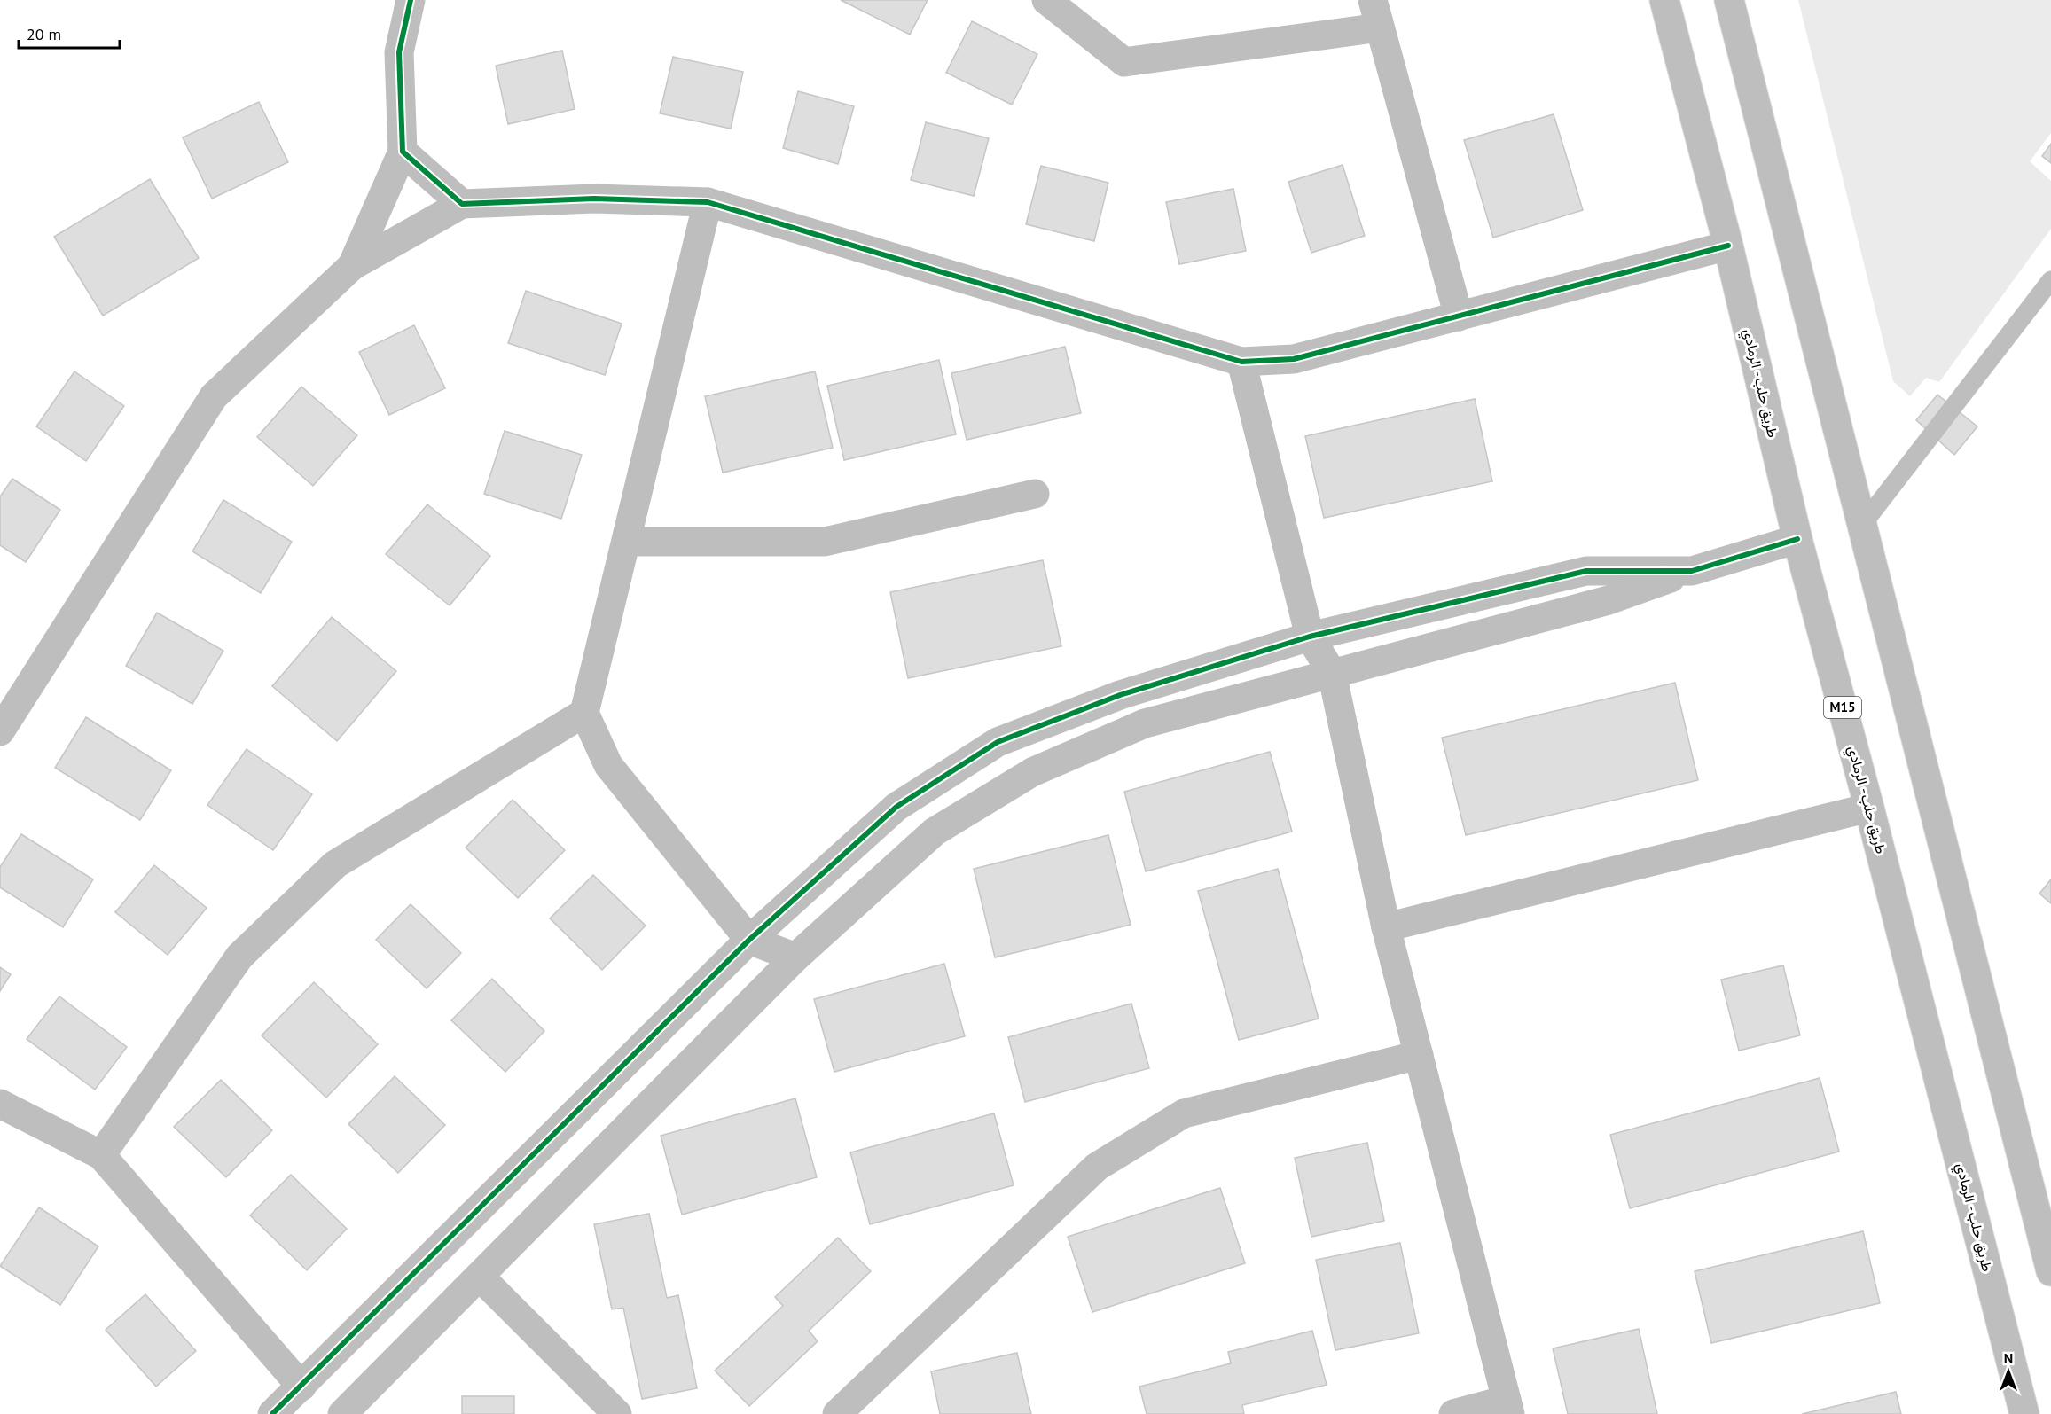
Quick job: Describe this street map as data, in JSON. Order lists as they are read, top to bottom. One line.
{"streets":{"main road":["طريق حلب - الرمادي","M15"]},"scale_bar":"20 m","north":"top"}
